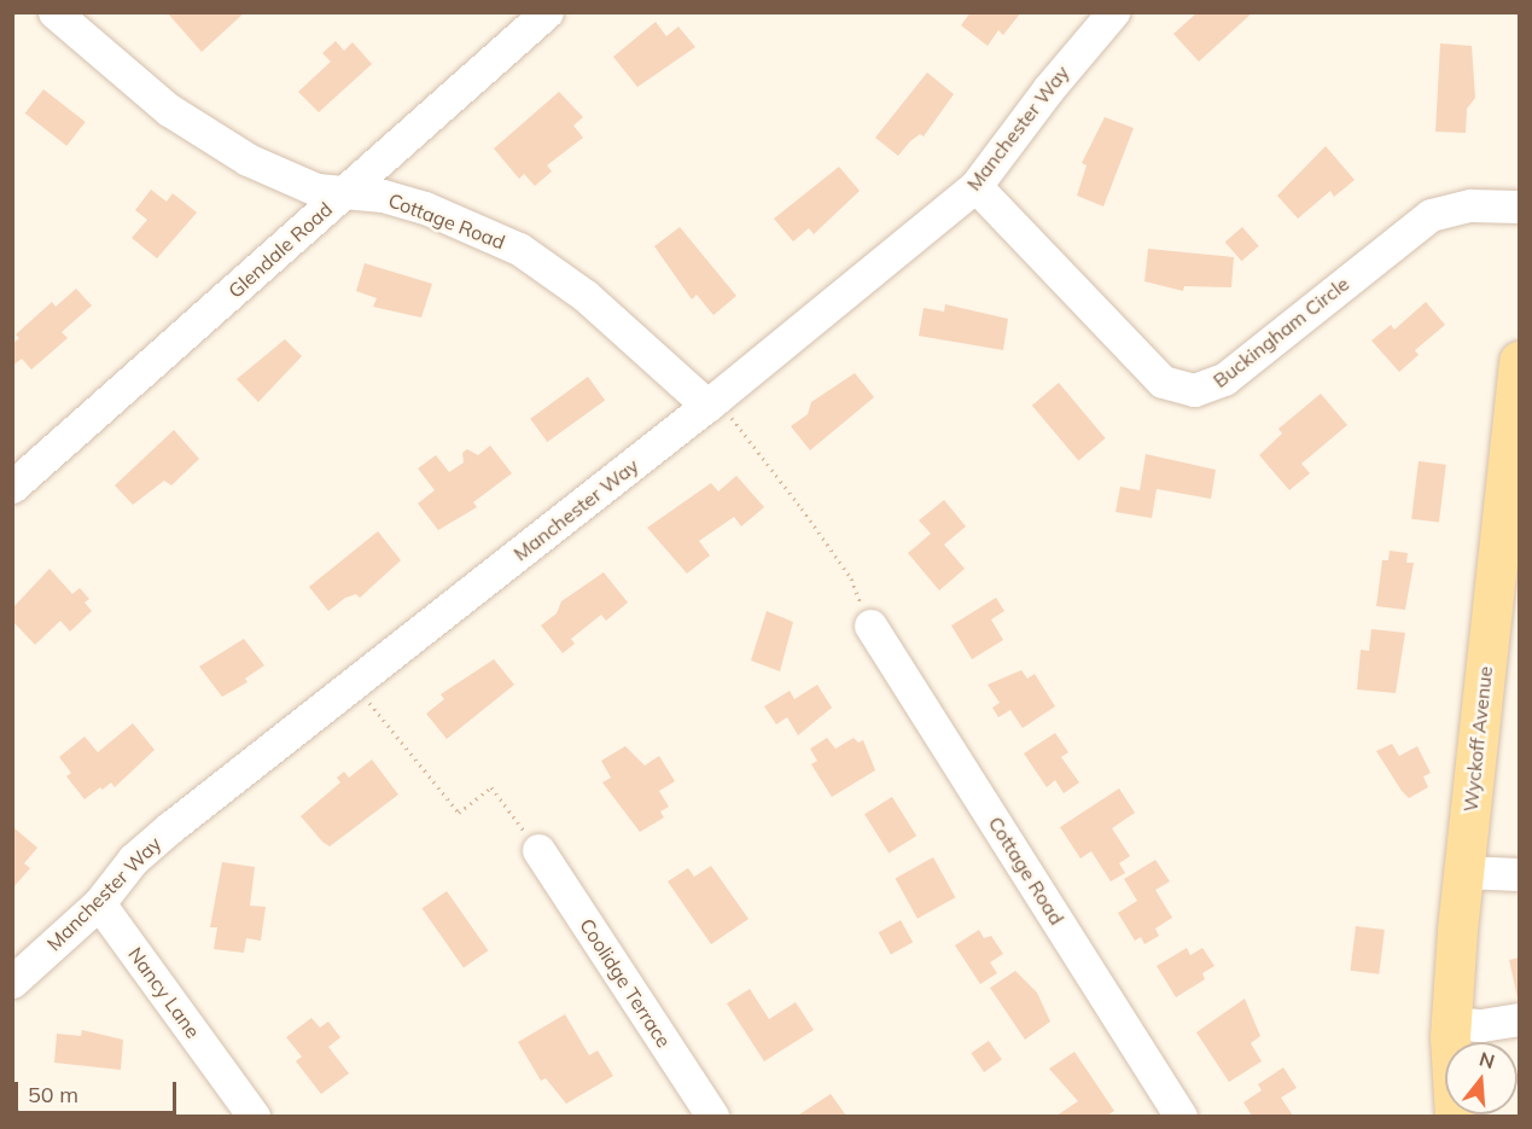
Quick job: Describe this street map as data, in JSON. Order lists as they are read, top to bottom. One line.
{"streets":{"main road":["Wyckoff Avenue"],"street":["Manchester Way","Cottage Road","Glendale Road","Buckingham Circle","Coolidge Terrace","Nancy Lane"]},"crossings":[["Manchester Way","Cottage Road"],["Manchester Way","Buckingham Circle"],["Manchester Way","Nancy Lane"],["Cottage Road","Glendale Road"]],"scale_bar":"50 m","north":"top"}
